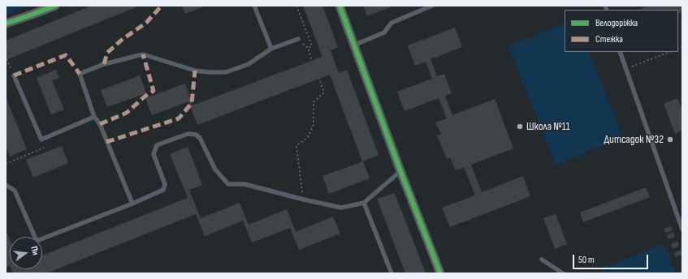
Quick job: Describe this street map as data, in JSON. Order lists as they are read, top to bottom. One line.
{"places":["Школа №11","Дитсадок №32"],"legend":["Велодоріжка","Стежка"],"scale_bar":"50 m","north":"right"}
